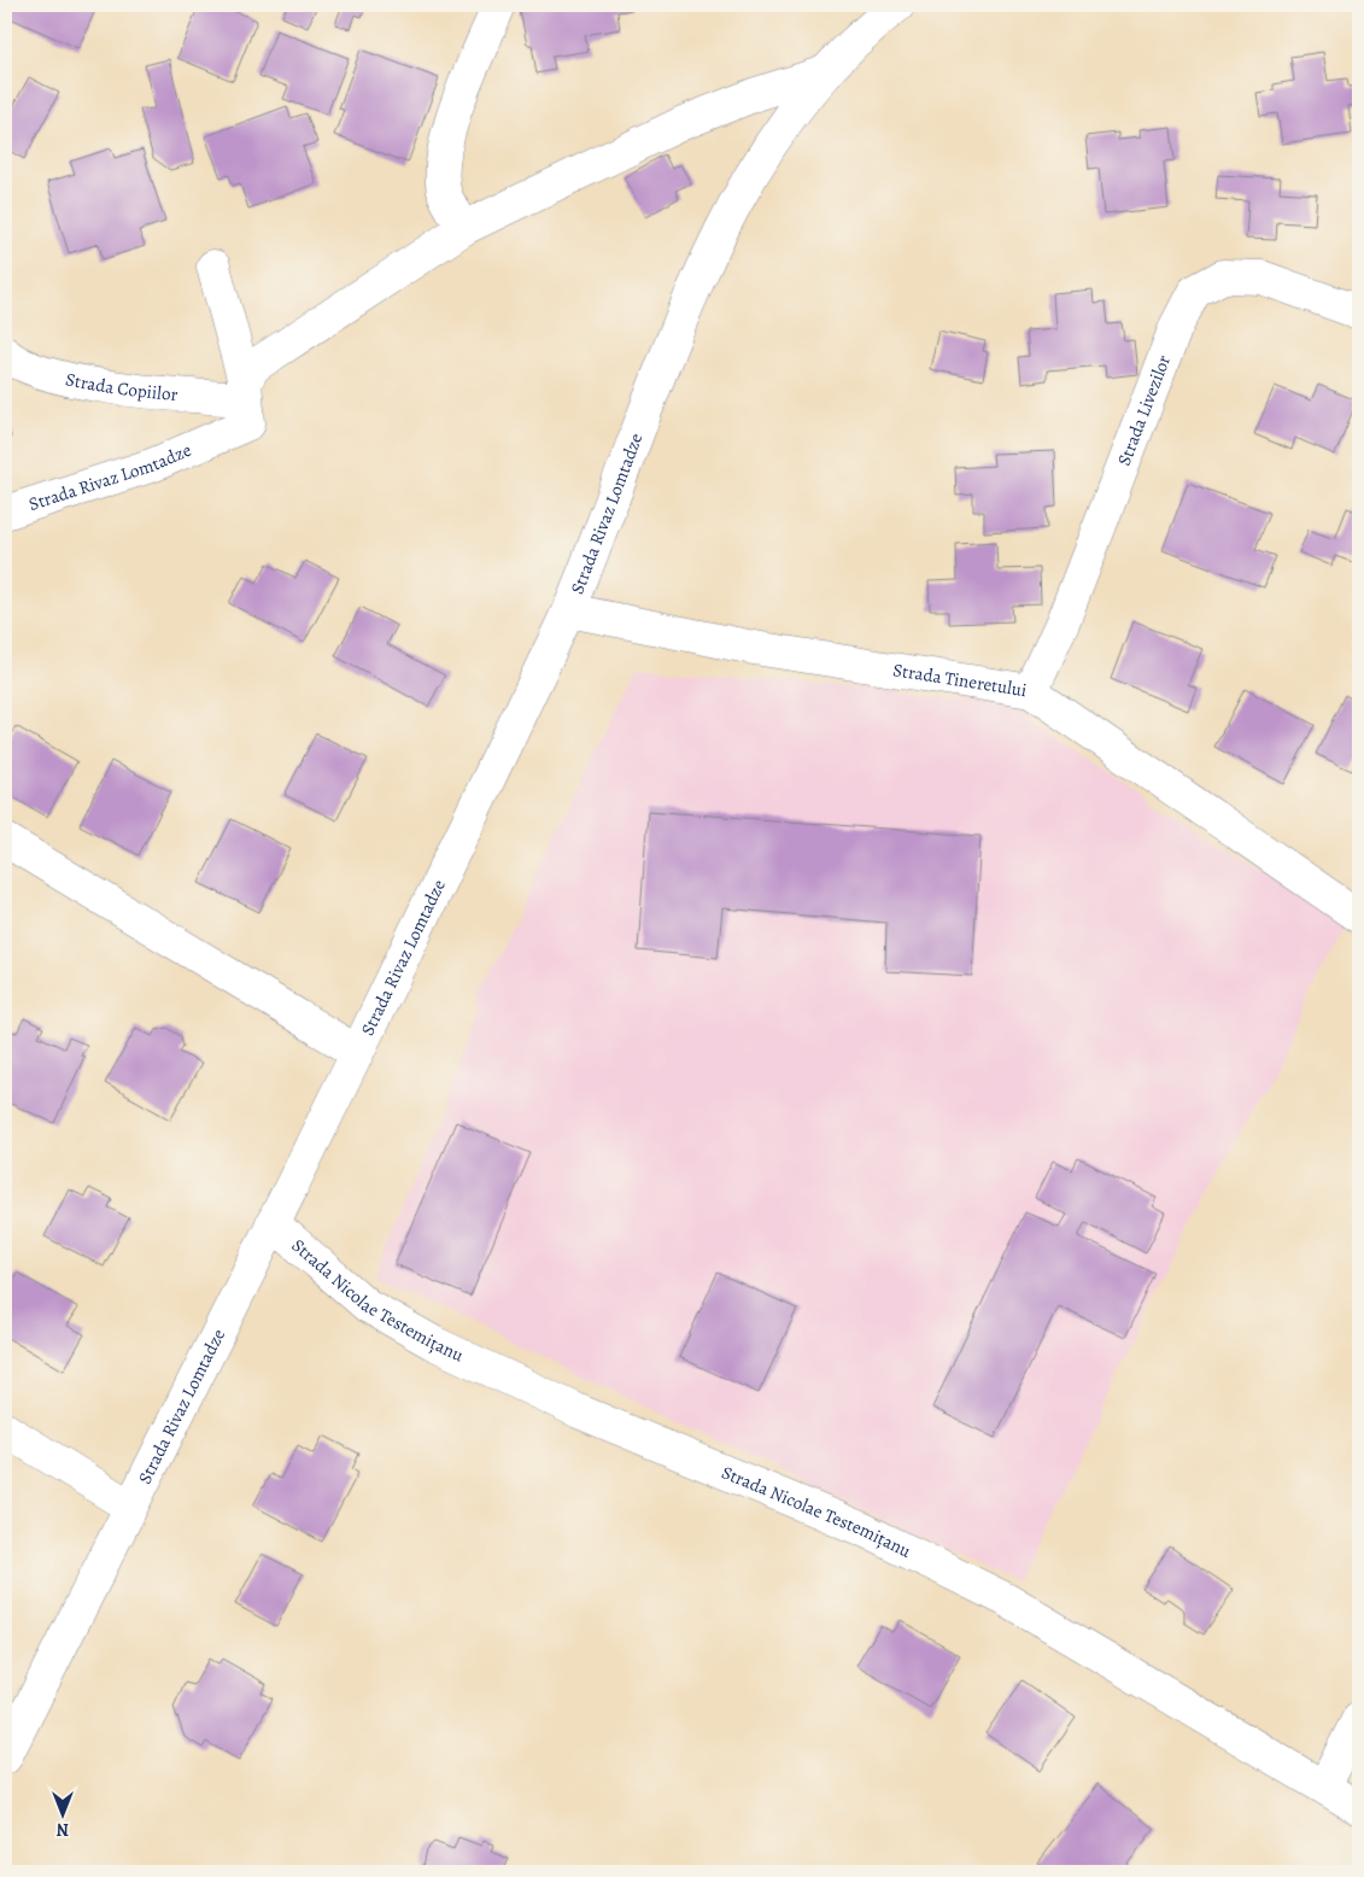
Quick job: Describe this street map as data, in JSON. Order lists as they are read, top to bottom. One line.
{"streets":{"street":["Strada Copiilor","Strada Livezilor","Strada Rivaz Lomtadze","Strada Tineretului","Strada Nicolae Testemițanu"]},"crossings":[["Strada Copiilor","Strada Rivaz Lomtadze"],["Strada Livezilor","Strada Tineretului"],["Strada Rivaz Lomtadze","Strada Tineretului"],["Strada Rivaz Lomtadze","Strada Nicolae Testemițanu"]],"north":"bottom"}
